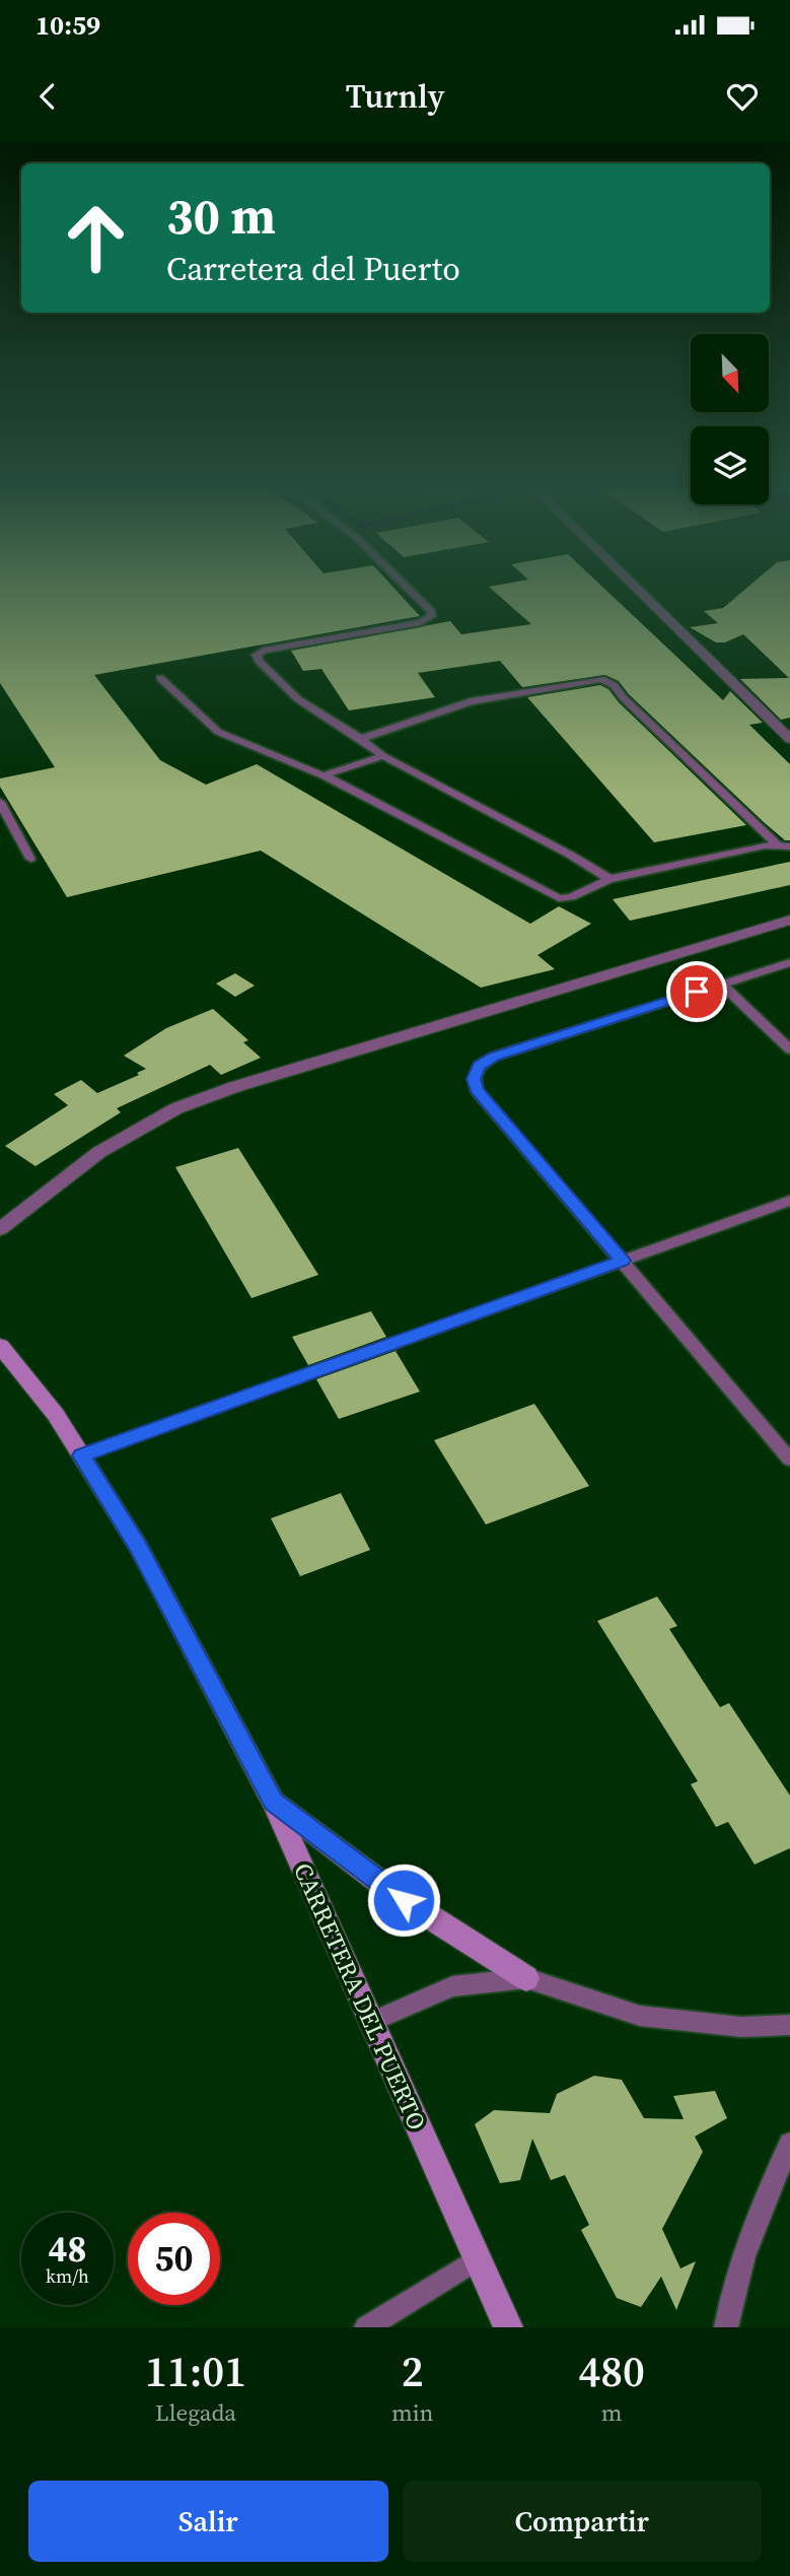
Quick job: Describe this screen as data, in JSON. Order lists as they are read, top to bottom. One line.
{"streets":{"main road":["CARRETERA DEL PUERTO"]},"north":"bottom right","page":{"status":"10:59","header":"Turnly","turn":["30 m","Carretera del Puerto"],"speed":"48 km/h","limit":"50","eta":["11:01","Llegada","2","min","480","m"],"buttons":["Salir","Compartir"]}}
